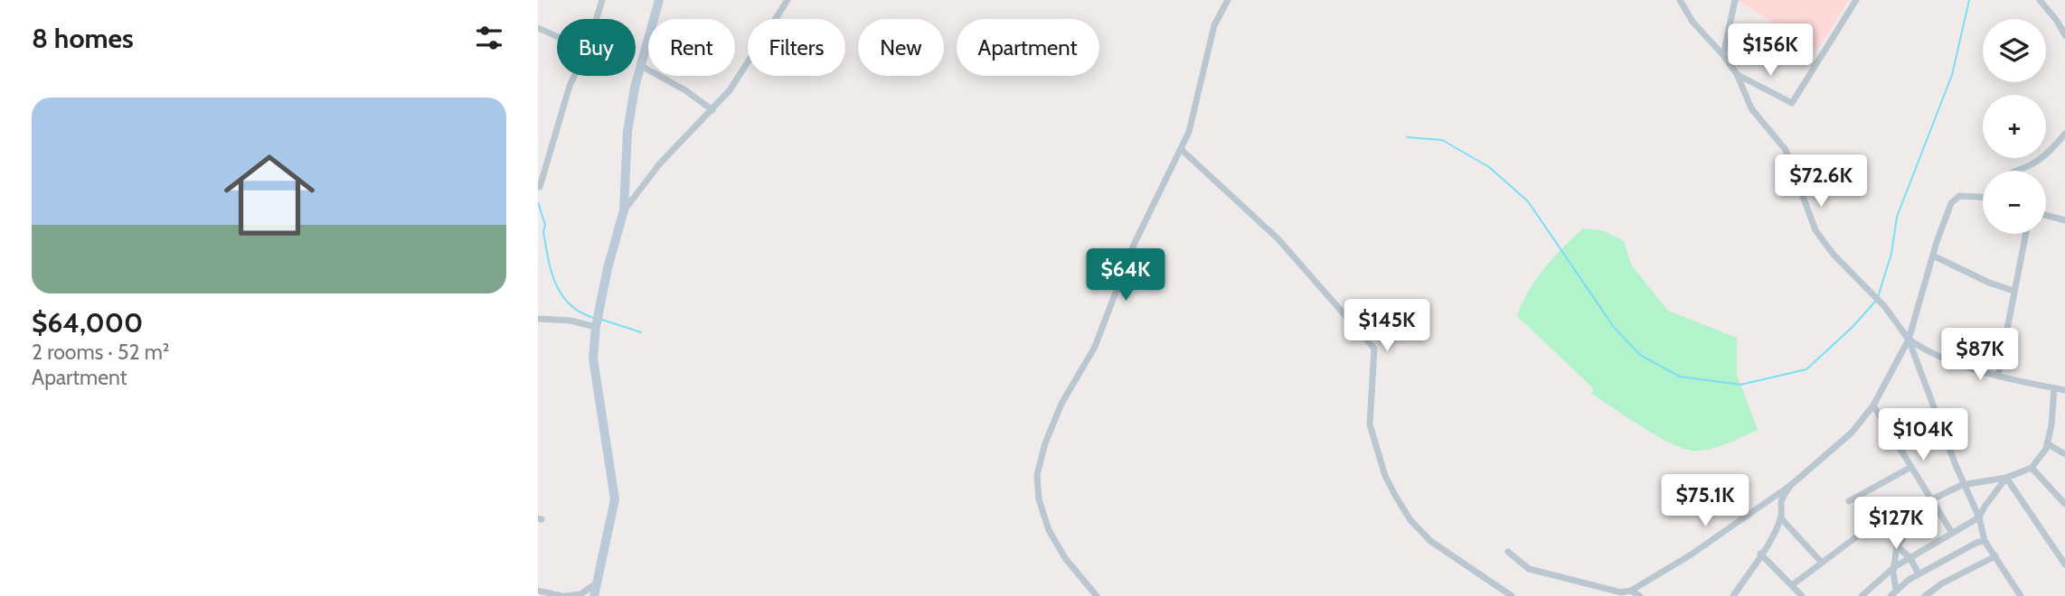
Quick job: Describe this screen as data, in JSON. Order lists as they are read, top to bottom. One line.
{"page":{"heading":"8 homes","map_buttons":["+","−"],"chip":["Buy","Rent","Filters","New","Apartment"],"price":["$156K","$72.6K","$64K","$145K","$87K","$104K","$75.1K","$127K"],"list":[{"name":"$64,000","note":"2 rooms · 52 m² · Apartment"}]}}
